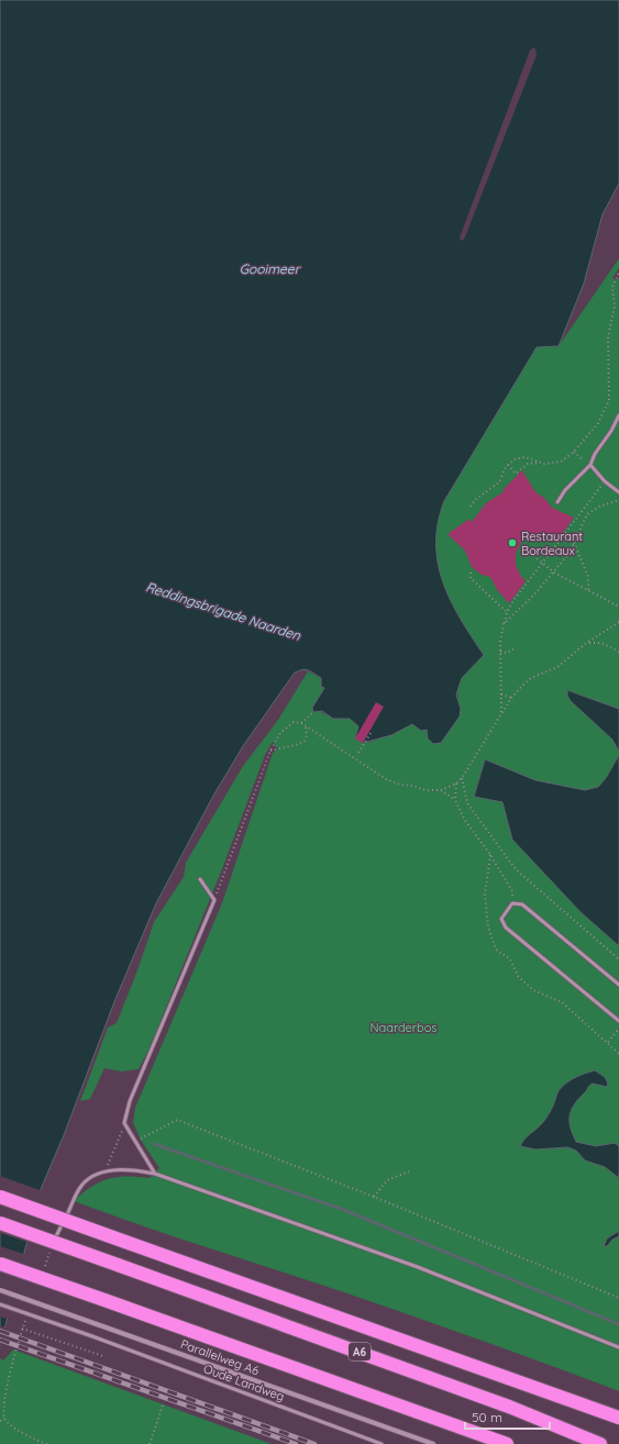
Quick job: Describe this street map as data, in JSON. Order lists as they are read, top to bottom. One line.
{"streets":{"highway":["A6"],"street":["Parallelweg A6"],"lane":["Oude Landweg"]},"water":["Gooimeer","Reddingsbrigade Naarden"],"parks":["Naarderbos"],"places":["Restaurant Bordeaux"],"scale_bar":"50 m"}
